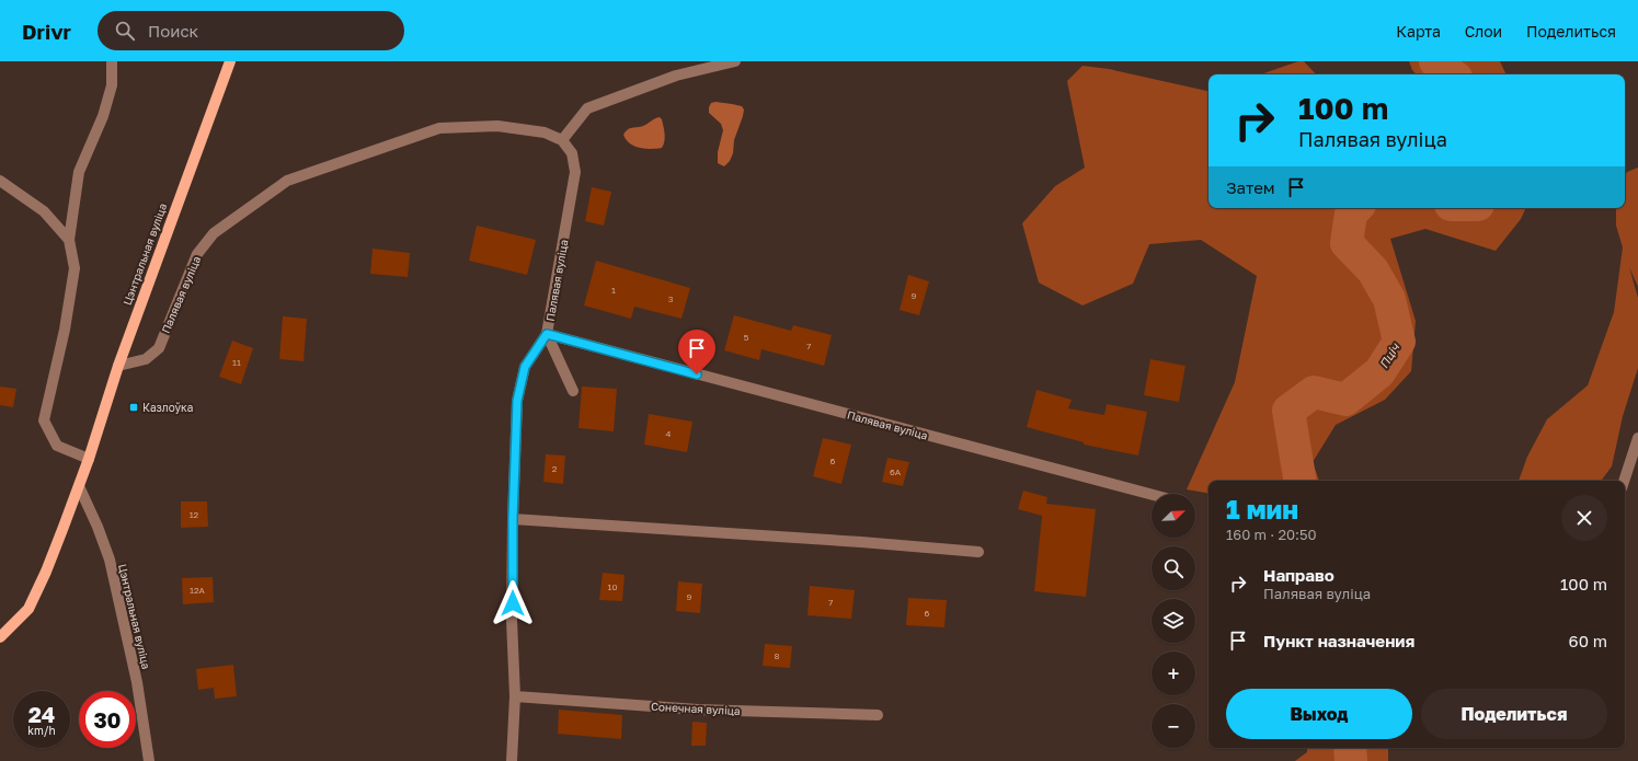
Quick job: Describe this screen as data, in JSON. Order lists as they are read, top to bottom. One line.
{"streets":{"main road":["Цэнтральная вуліца"],"street":["Палявая вуліца","Сонечная вуліца"]},"crossings":[["Цэнтральная вуліца","Палявая вуліца"]],"water":["Пціч"],"places":{"transit":["Казлоўка"]},"house_numbers":["1","9","3","5","7","11","4","6","2","6А","12","10","12А","9","7","6","8"],"north":"top right","page":{"header":"Drivr","search":"Поиск","nav":["Карта","Слои","Поделиться"],"turn":["100 m","Палявая вуліца"],"then":"Затем","heading":["1 мин","160 m · 20:50"],"map_buttons":["+","−"],"list":[{"name":"Направо","note":"Палявая вуліца","value":"100 m"},{"name":"Пункт назначения","value":"60 m"}],"buttons":["Выход","Поделиться"],"speed":"24 km/h","limit":"30"}}
